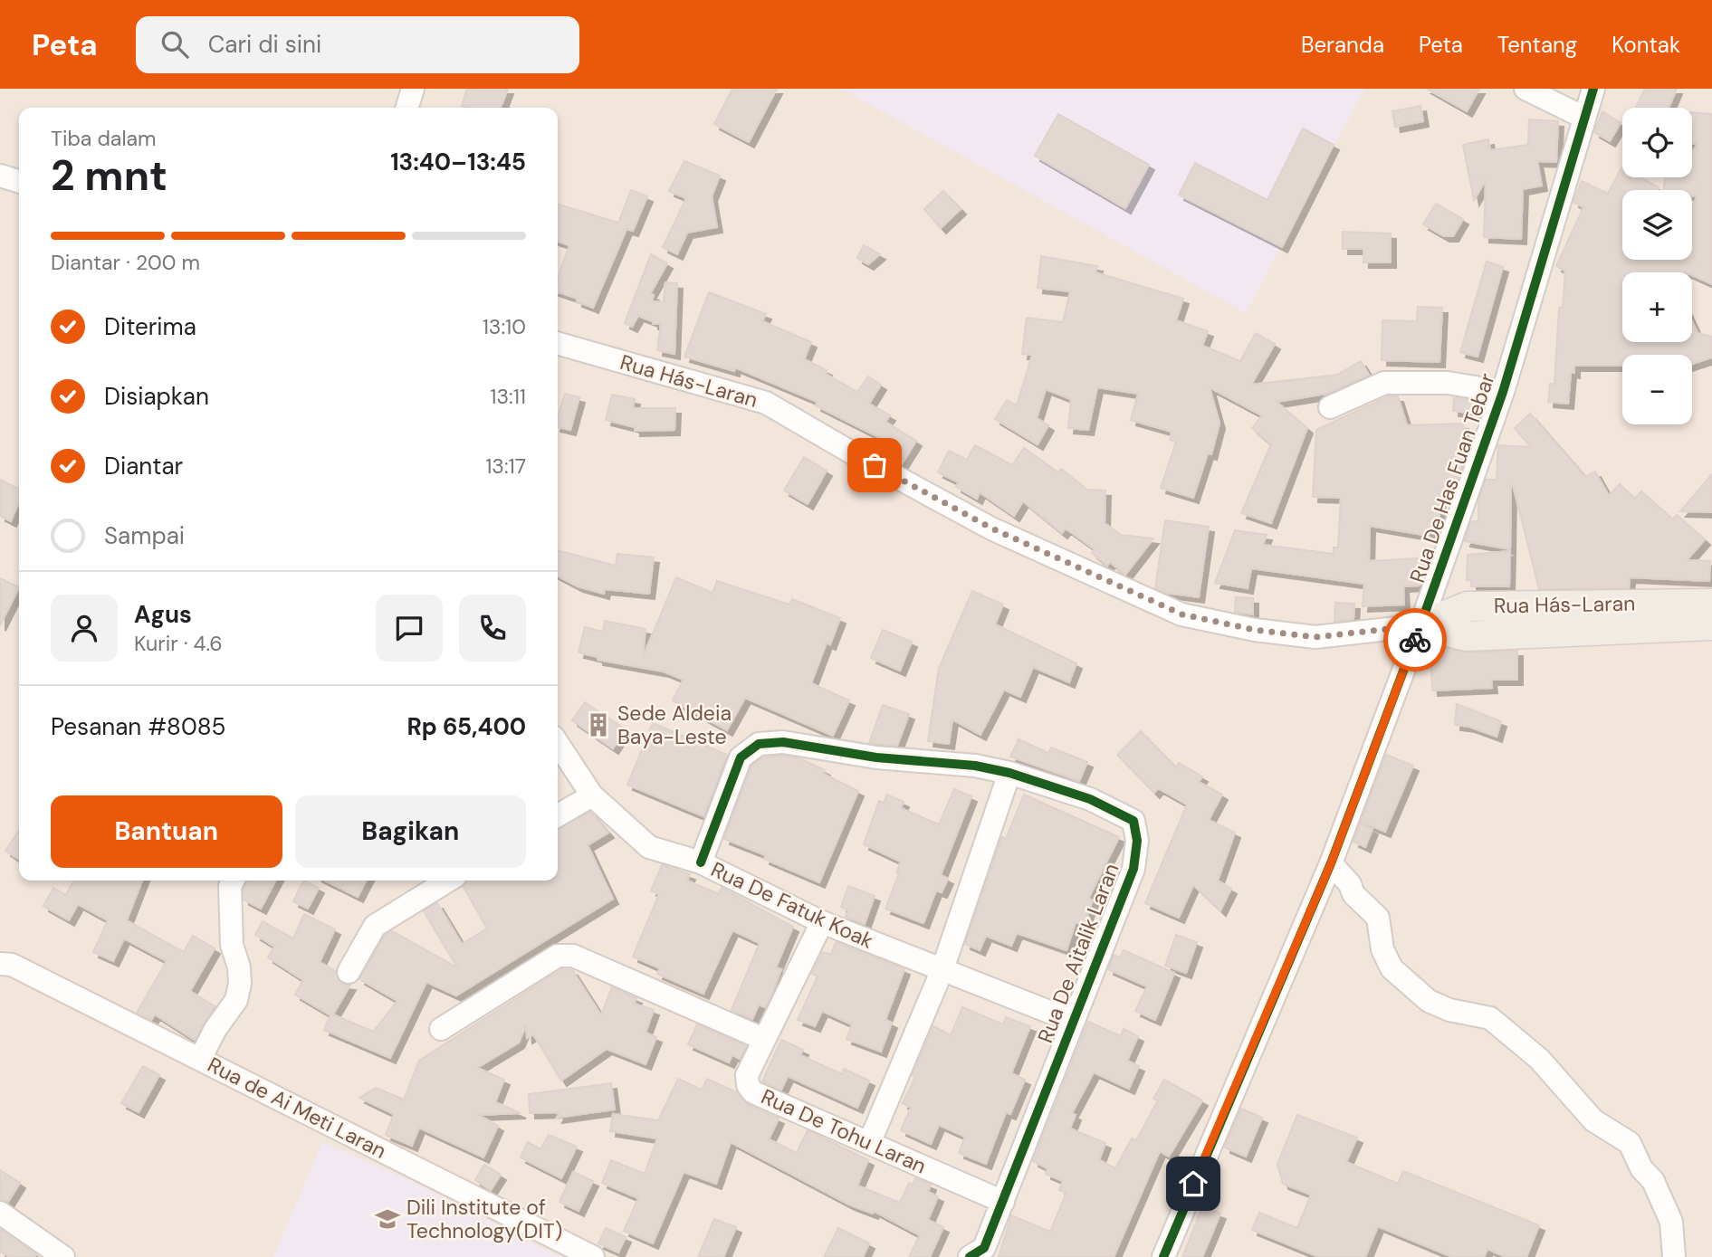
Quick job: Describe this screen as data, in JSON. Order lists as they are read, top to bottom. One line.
{"streets":{"main road":["Rua Hás-Laran"],"street":["Rua De Has Fuan Tebar","Rua De Fatuk Koak","Rua De Aitalik Laran","Rua de Ai Meti Laran","Rua De Tohu Laran"]},"crossings":[["Rua Hás-Laran","Rua De Has Fuan Tebar"],["Rua De Fatuk Koak","Rua De Aitalik Laran"],["Rua De Fatuk Koak","Rua De Tohu Laran"],["Rua De Aitalik Laran","Rua De Tohu Laran"]],"places":{"building":["Sede Aldeia Baya-Leste"],"school or university":["Dili Institute of Technology(DIT)"]},"page":{"header":"Peta","search":"Cari di sini","nav":["Beranda","Peta","Tentang","Kontak"],"map_buttons":["+","−"],"heading":["2 mnt","Tiba dalam","13:40–13:45"],"panel":["Agus","Kurir · 4.6","Pesanan #8085","Rp 65,400"],"bar":"Diantar · 200 m","list":[["Diterima","13:10"],["Disiapkan","13:11"],["Diantar","13:17"],"Sampai"],"buttons":["Bantuan","Bagikan"]}}
